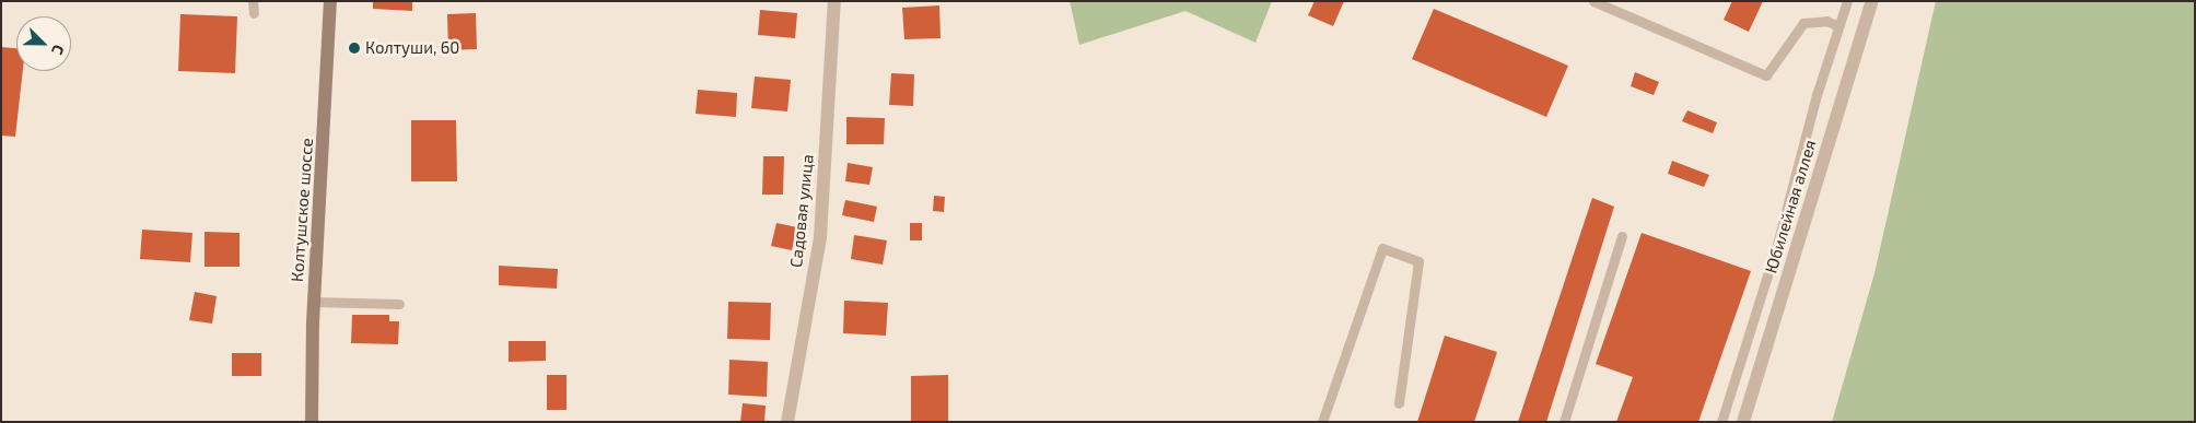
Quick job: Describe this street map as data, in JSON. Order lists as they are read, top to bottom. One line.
{"streets":{"main road":["Колтушское шоссе"],"street":["Юбилейная аллея","Садовая улица"]},"places":["Колтуши, 60"],"north":"bottom right"}
